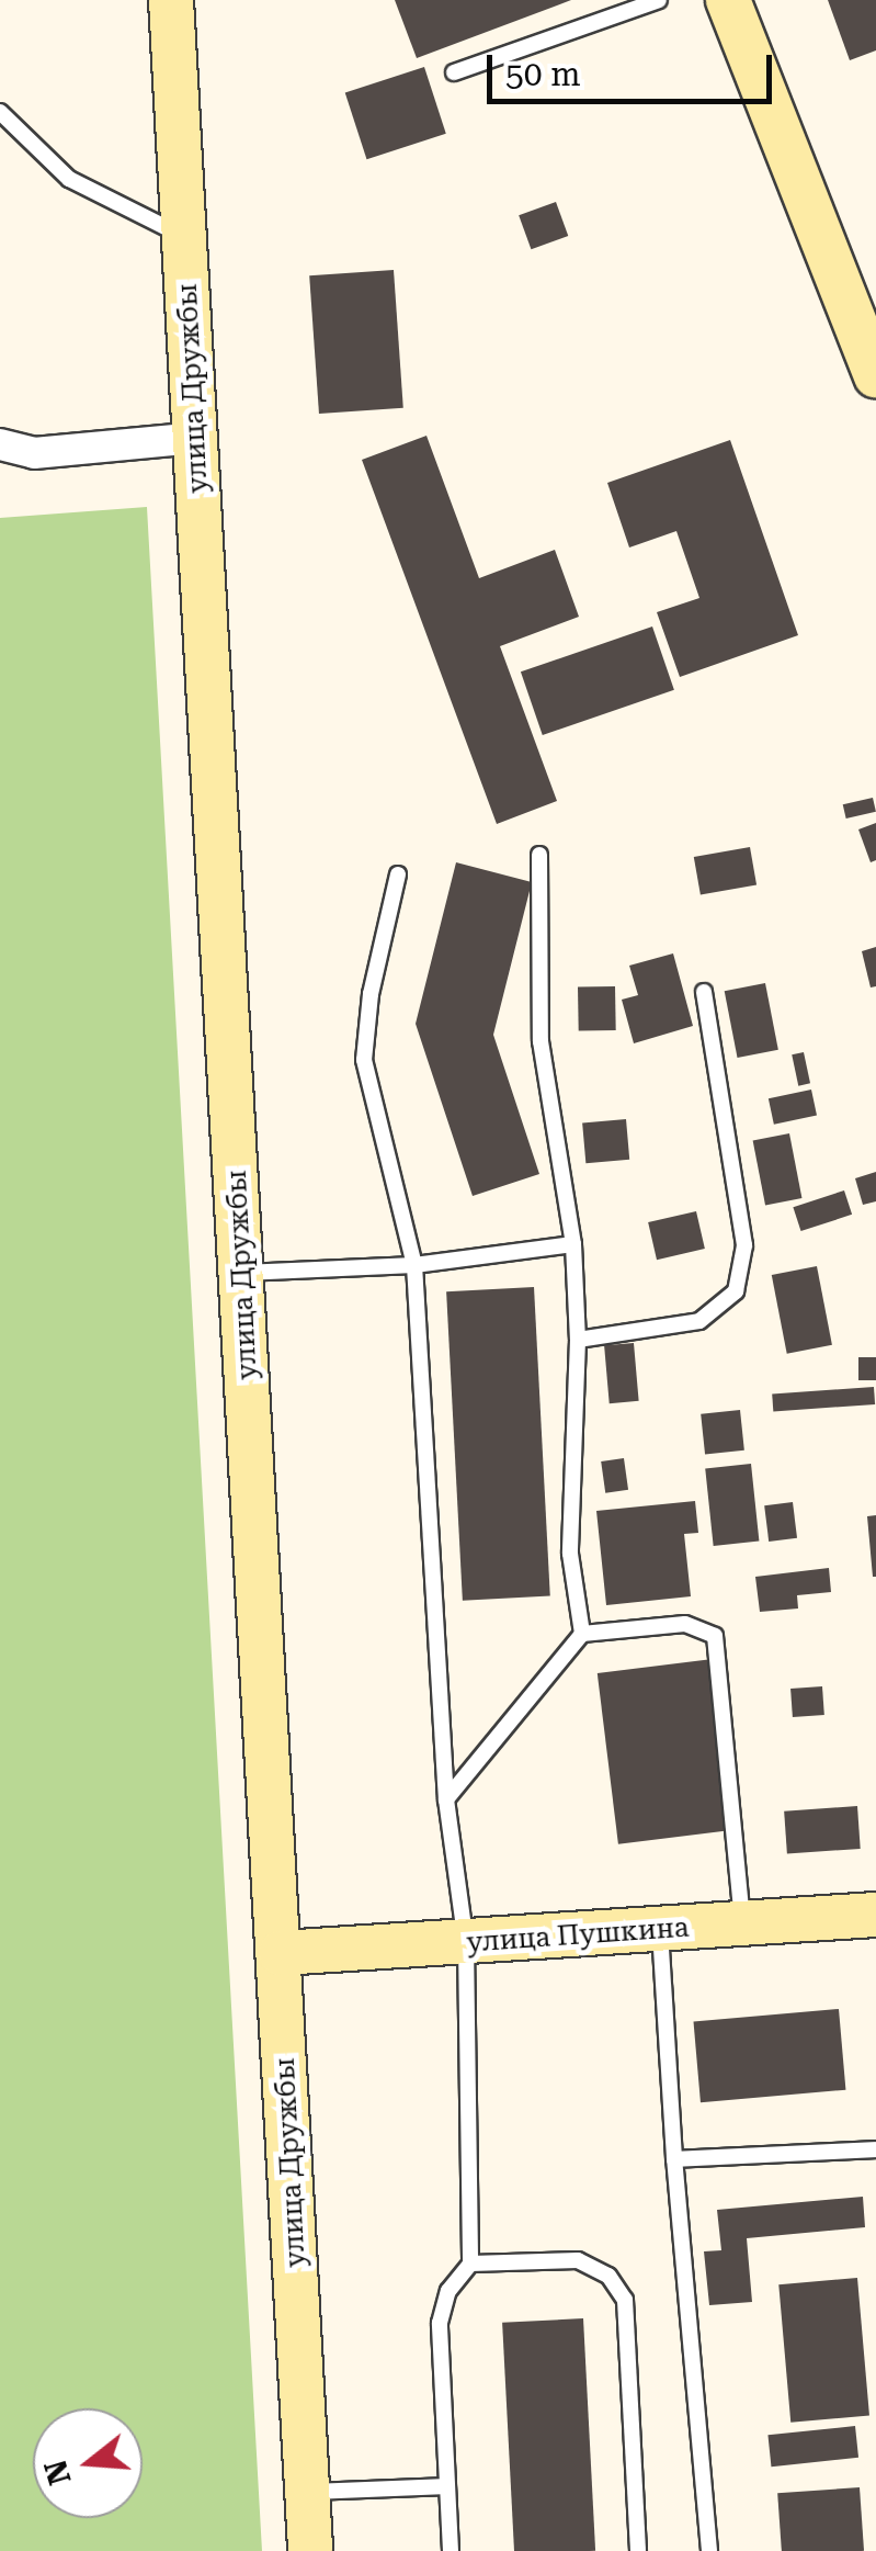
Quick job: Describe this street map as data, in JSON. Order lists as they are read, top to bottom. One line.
{"streets":{"main road":["улица Дружбы","улица Пушкина"]},"crossings":[["улица Дружбы","улица Пушкина"]],"scale_bar":"50 m","north":"left"}
